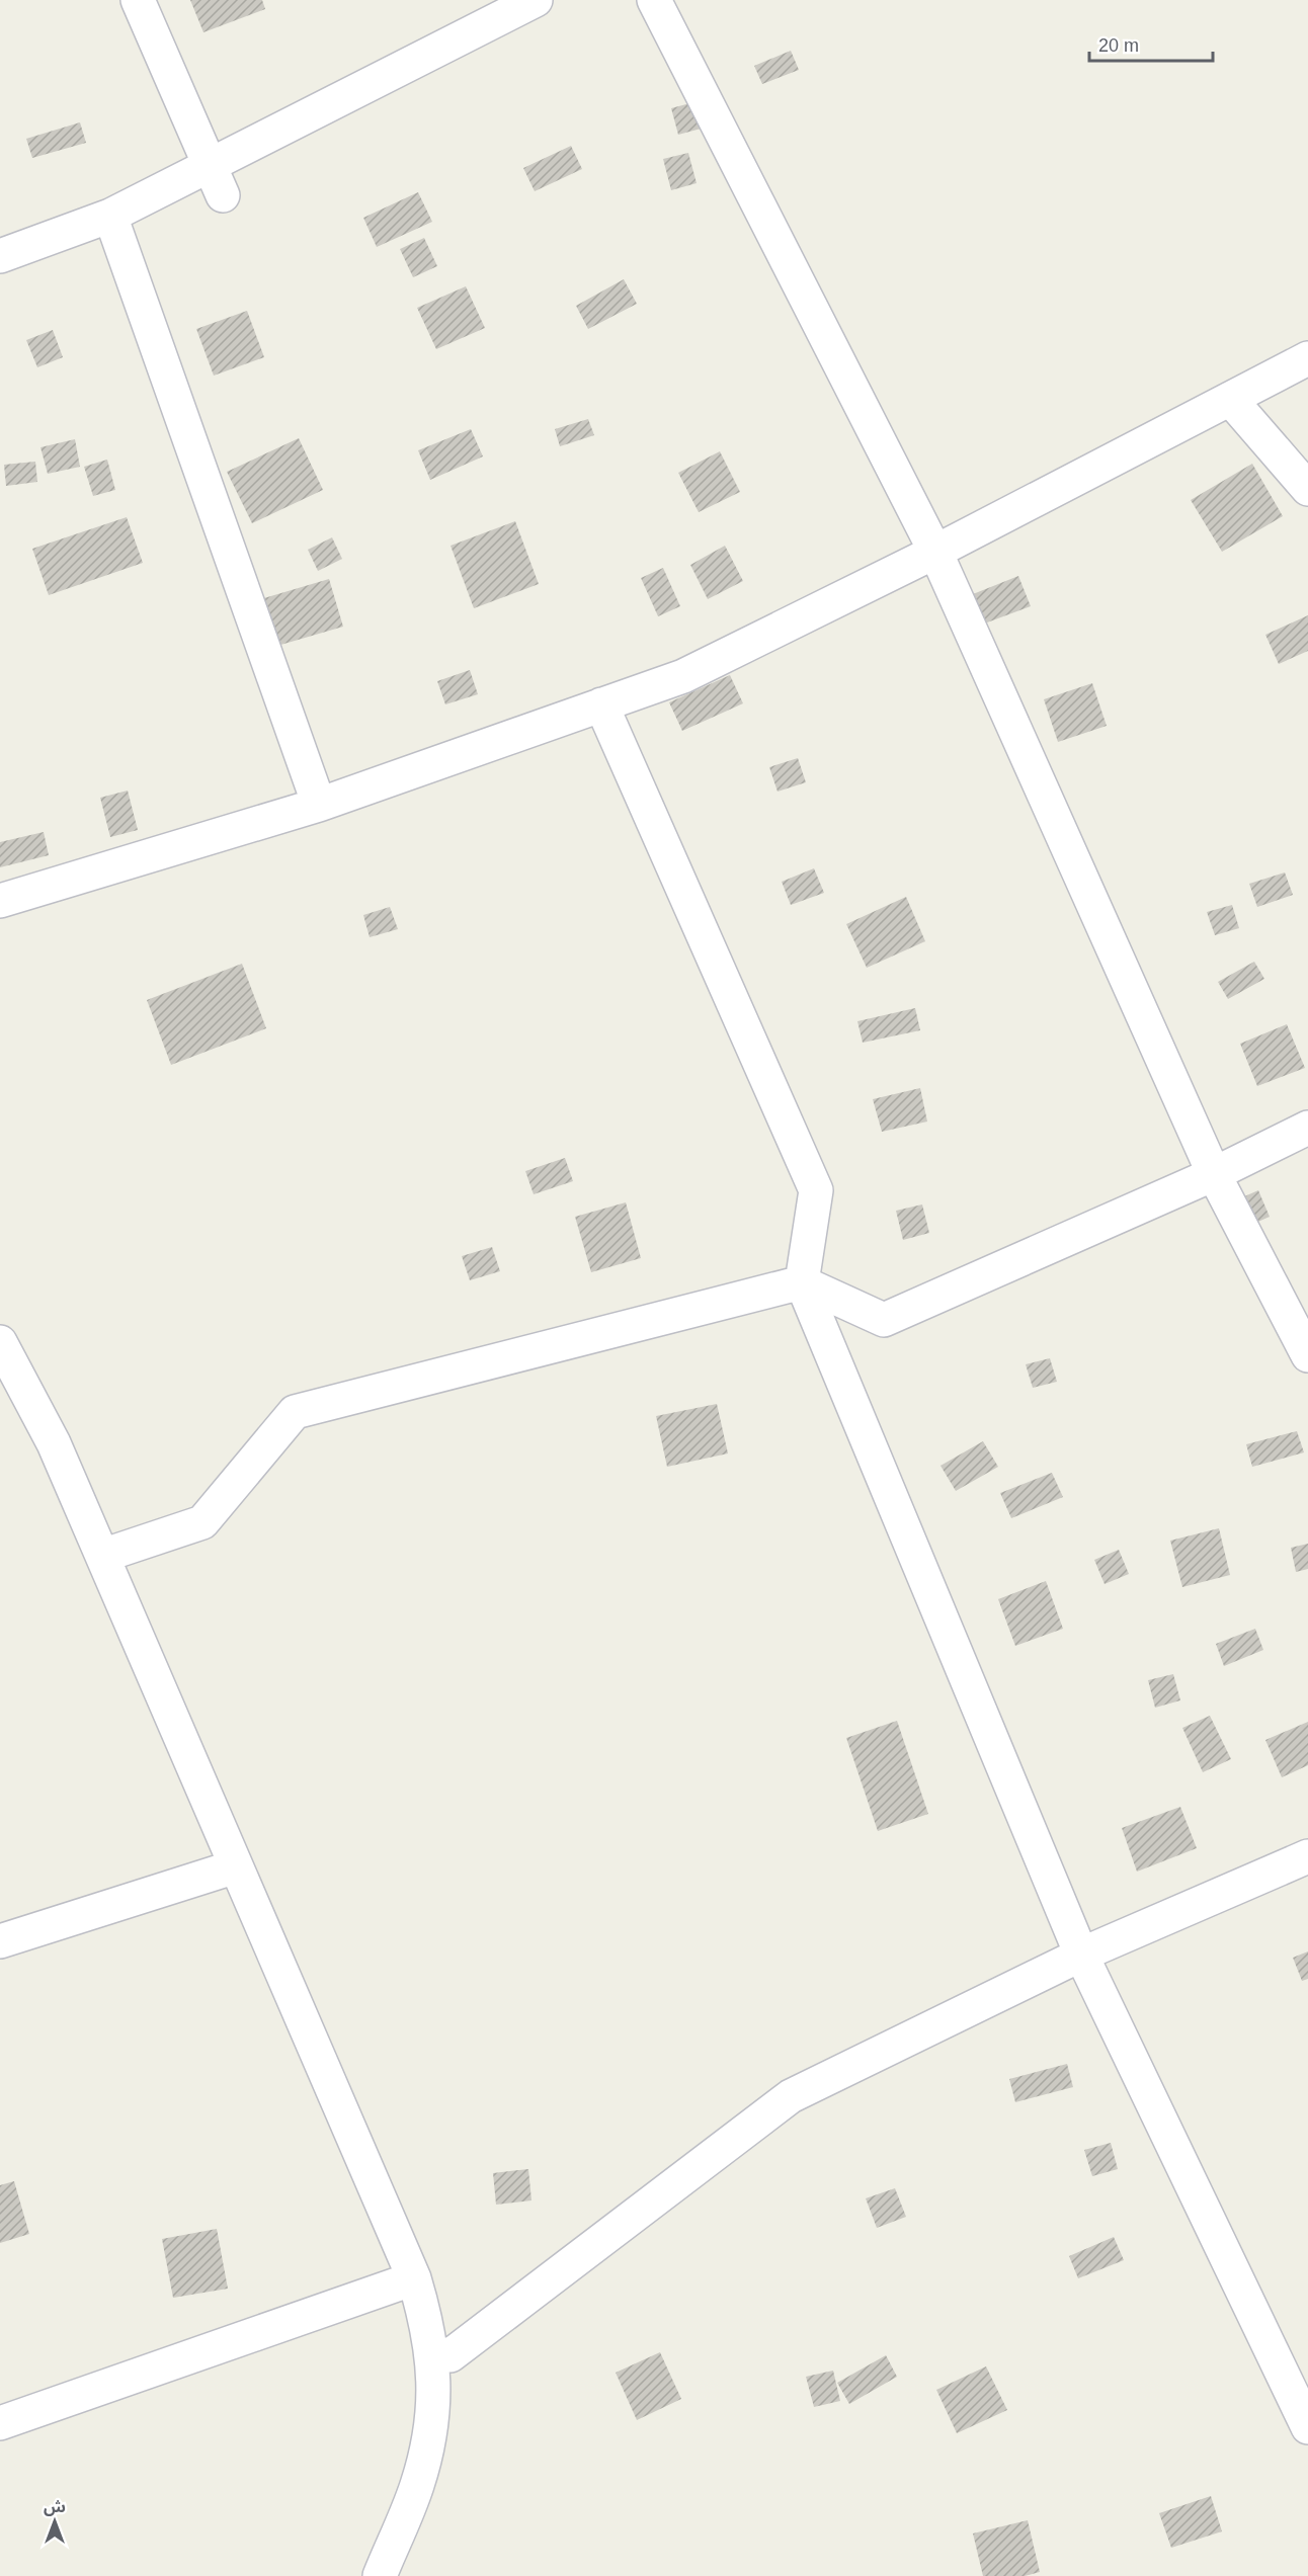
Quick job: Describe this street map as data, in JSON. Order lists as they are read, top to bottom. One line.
{"scale_bar":"20 m","north":"top"}
